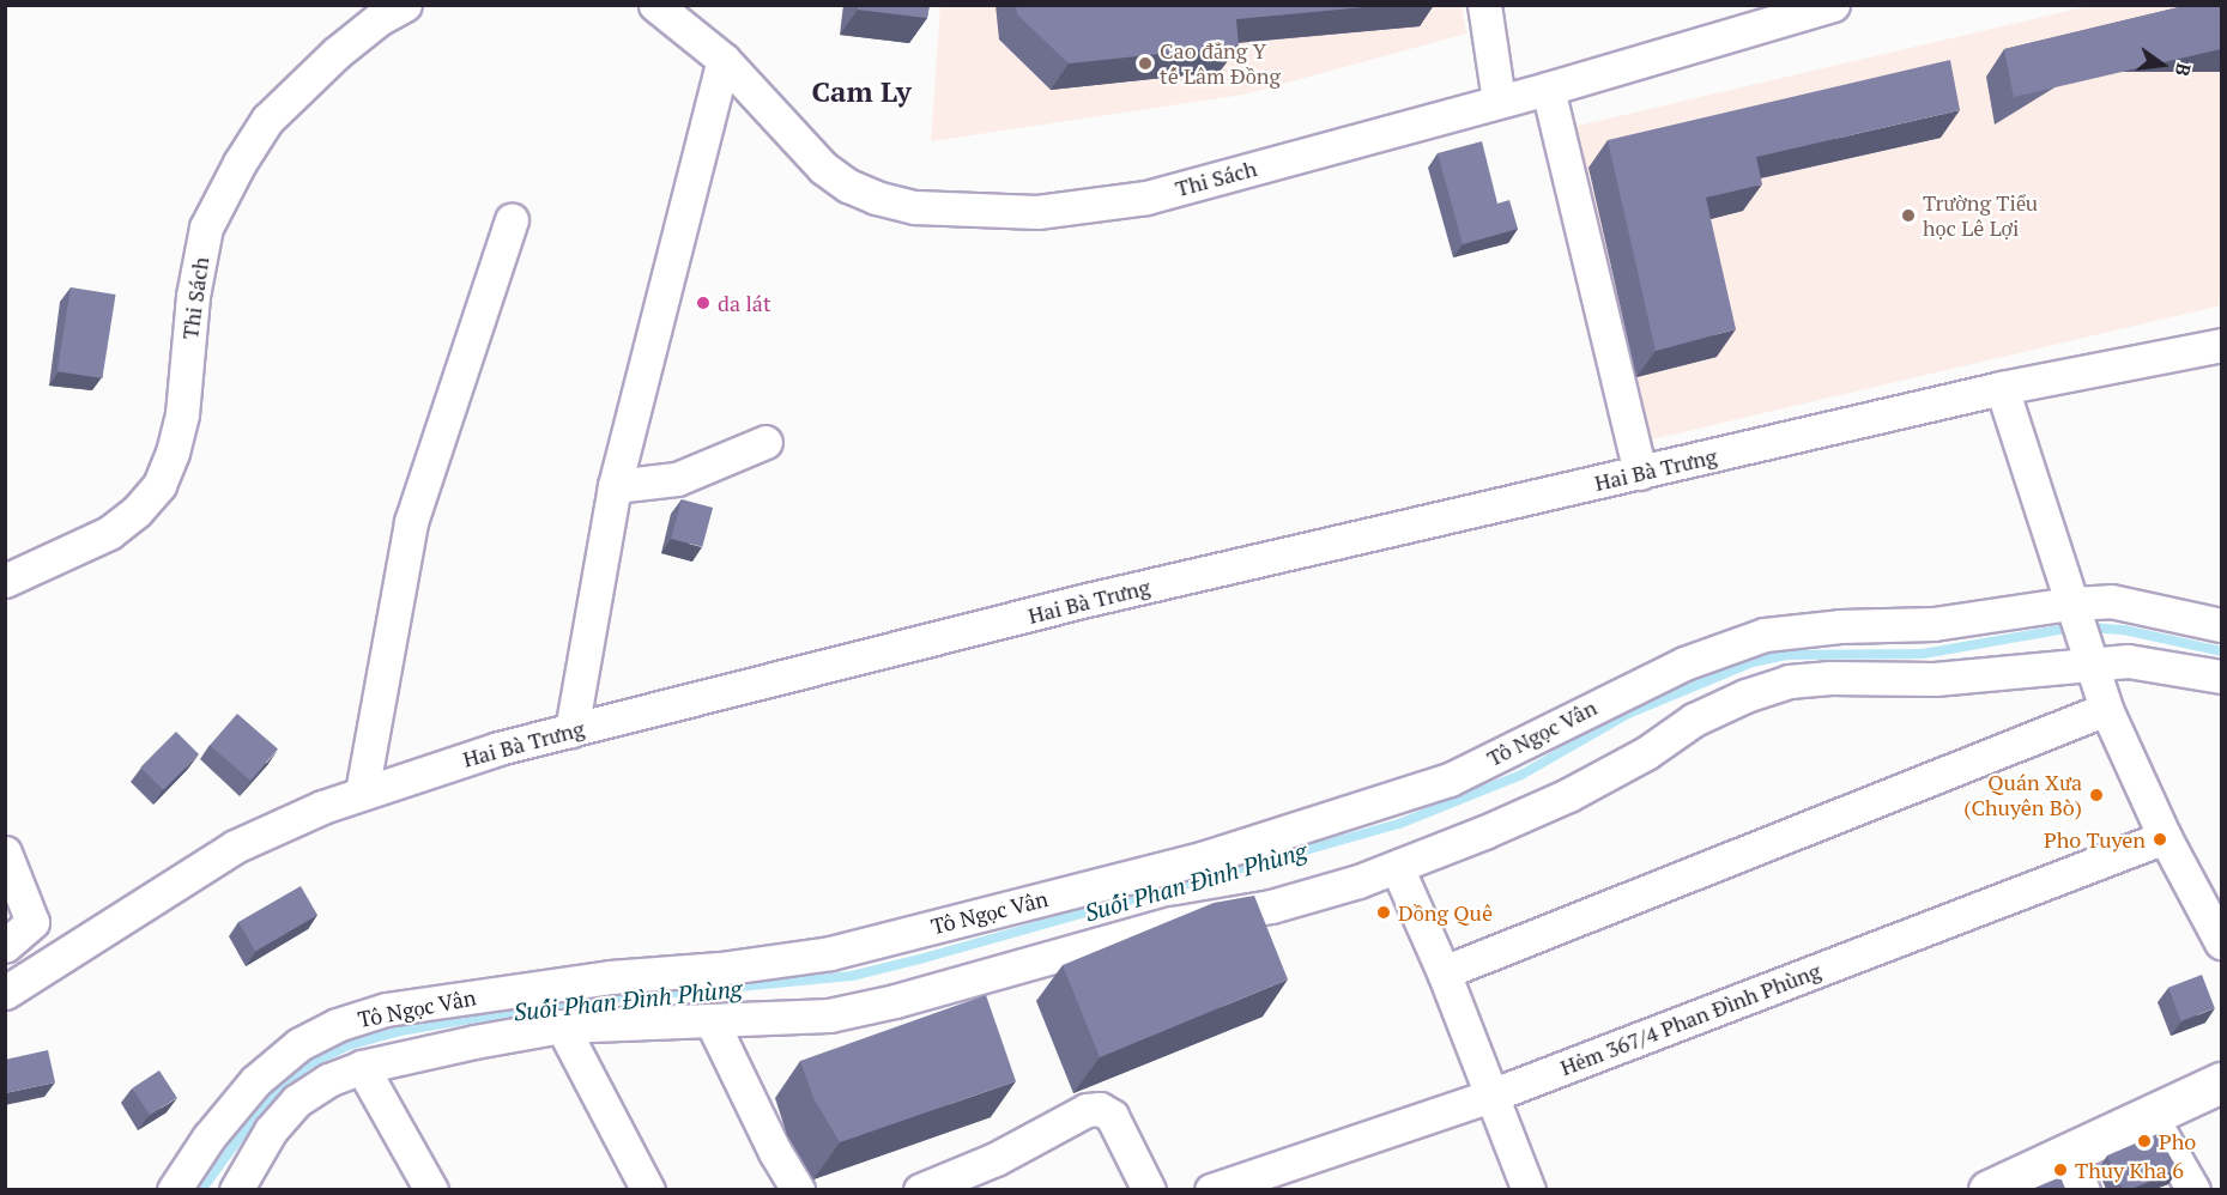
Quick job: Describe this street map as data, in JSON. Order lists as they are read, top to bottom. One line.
{"streets":{"street":["Thi Sách","Hai Bà Trưng","Tô Ngọc Vân","Hẻm 367/4 Phan Đình Phùng"]},"districts":["Cam Ly"],"water":["Suối Phan Đình Phùng"],"places":["Cao đẳng Y tế Lâm Đồng","Trường Tiểu học Lê Lợi","da lát","Quán Xưa (Chuyên Bò)","Pho Tuyen","Dồng Quê","Pho","Thuy Kha 6"],"north":"right"}
